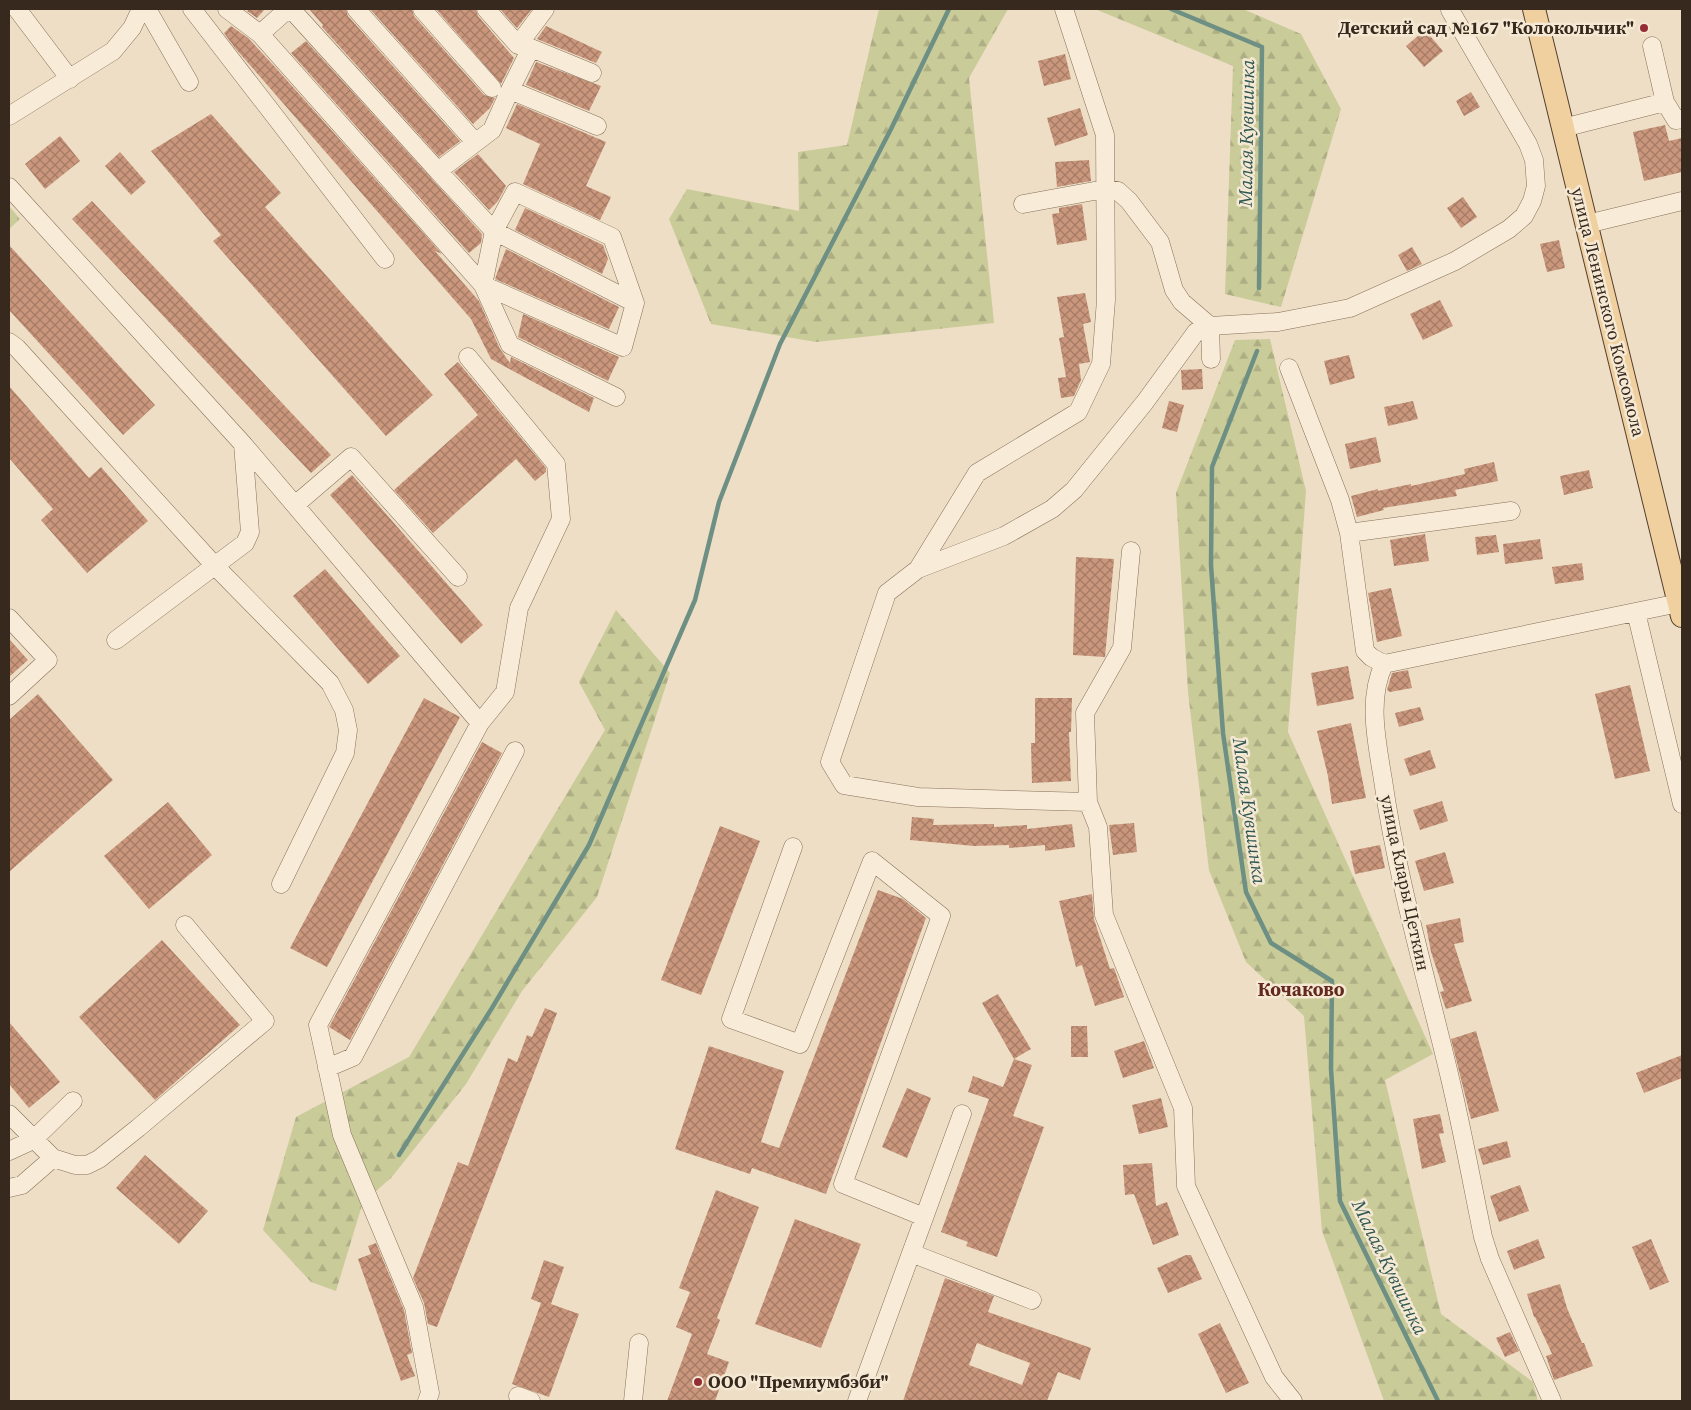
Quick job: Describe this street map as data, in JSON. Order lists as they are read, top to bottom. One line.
{"streets":{"main road":["улица Ленинского Комсомола"],"street":["улица Клары Цеткин"]},"districts":["Кочаково"],"water":["Малая Кувшинка"],"places":["Детский сад №167 \"Колокольчик\"","ООО \"Премиумбэби\""]}
